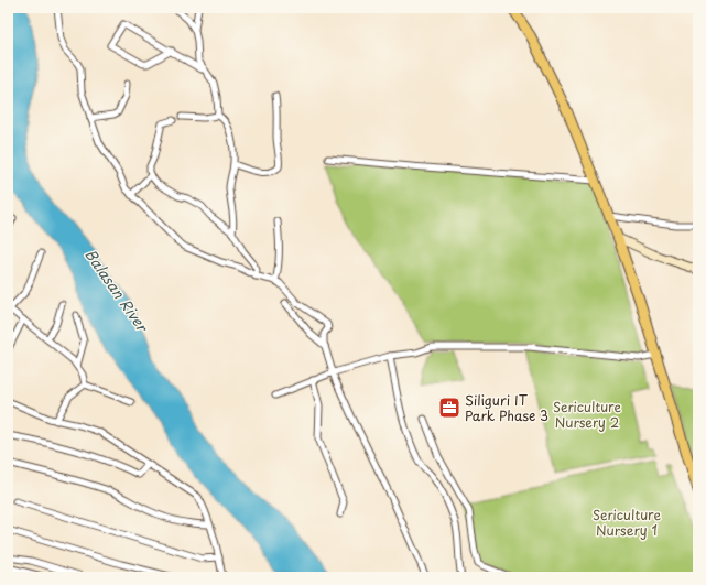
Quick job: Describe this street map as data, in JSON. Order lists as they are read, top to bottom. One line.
{"water":["Balasan River"],"parks":["Sericulture Nursery 2","Sericulture Nursery 1"],"places":{"office":["Siliguri IT Park Phase 3"]}}
